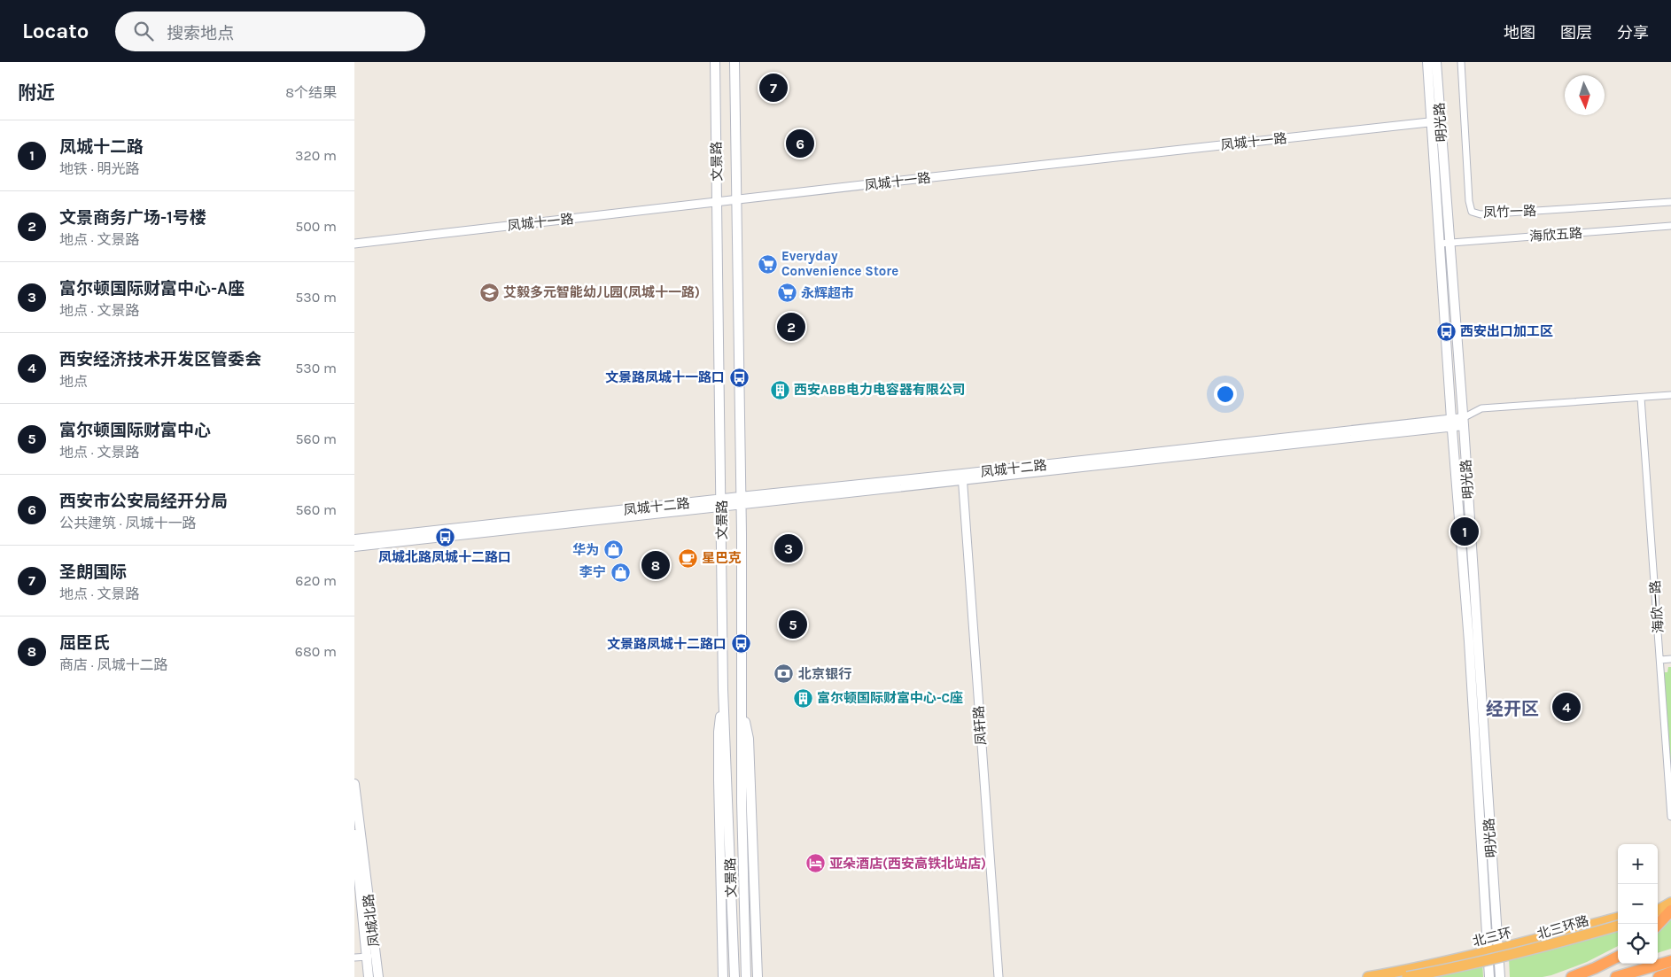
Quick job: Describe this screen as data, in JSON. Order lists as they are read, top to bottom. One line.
{"streets":{"highway":["北三环路","北三环"],"main road":["明光路","文景路","凤城十二路","凤城北路"],"street":["凤城十一路","凤竹一路","海欣五路","海欣一路","凤轩路"]},"crossings":[["明光路","凤城十一路"],["明光路","海欣五路"],["明光路","凤城十二路"],["明光路","北三环"],["凤城十一路","文景路"],["文景路","凤城十二路"],["凤城十二路","海欣一路"],["凤城十二路","凤轩路"]],"districts":["经开区"],"places":{"supermarket":["Everyday Convenience Store","永辉超市"],"school or university":["艾毅多元智能幼儿园(凤城十一路)"],"bus stop":["西安出口加工区","文景路凤城十一路口","凤城北路凤城十二路口","文景路凤城十二路口"],"building":["西安ABB电力电容器有限公司","富尔顿国际财富中心-C座"],"shop":["华为","李宁"],"cafe":["星巴克"],"bank":["北京银行"],"hotel":["亚朵酒店(西安高铁北站店)"]},"north":"bottom","page":{"header":"Locato","search":"搜索地点","nav":["地图","图层","分享"],"heading":["附近","8个结果"],"pins":["7","6","2","1","3","8","5","4"],"list":[{"mark":"1","name":"凤城十二路","note":"地铁 · 明光路","value":"320 m"},{"mark":"2","name":"文景商务广场-1号楼","note":"地点 · 文景路","value":"500 m"},{"mark":"3","name":"富尔顿国际财富中心-A座","note":"地点 · 文景路","value":"530 m"},{"mark":"4","name":"西安经济技术开发区管委会","note":"地点","value":"530 m"},{"mark":"5","name":"富尔顿国际财富中心","note":"地点 · 文景路","value":"560 m"},{"mark":"6","name":"西安市公安局经开分局","note":"公共建筑 · 凤城十一路","value":"560 m"},{"mark":"7","name":"圣朗国际","note":"地点 · 文景路","value":"620 m"},{"mark":"8","name":"屈臣氏","note":"商店 · 凤城十二路","value":"680 m"}],"map_buttons":["+","−"]}}
